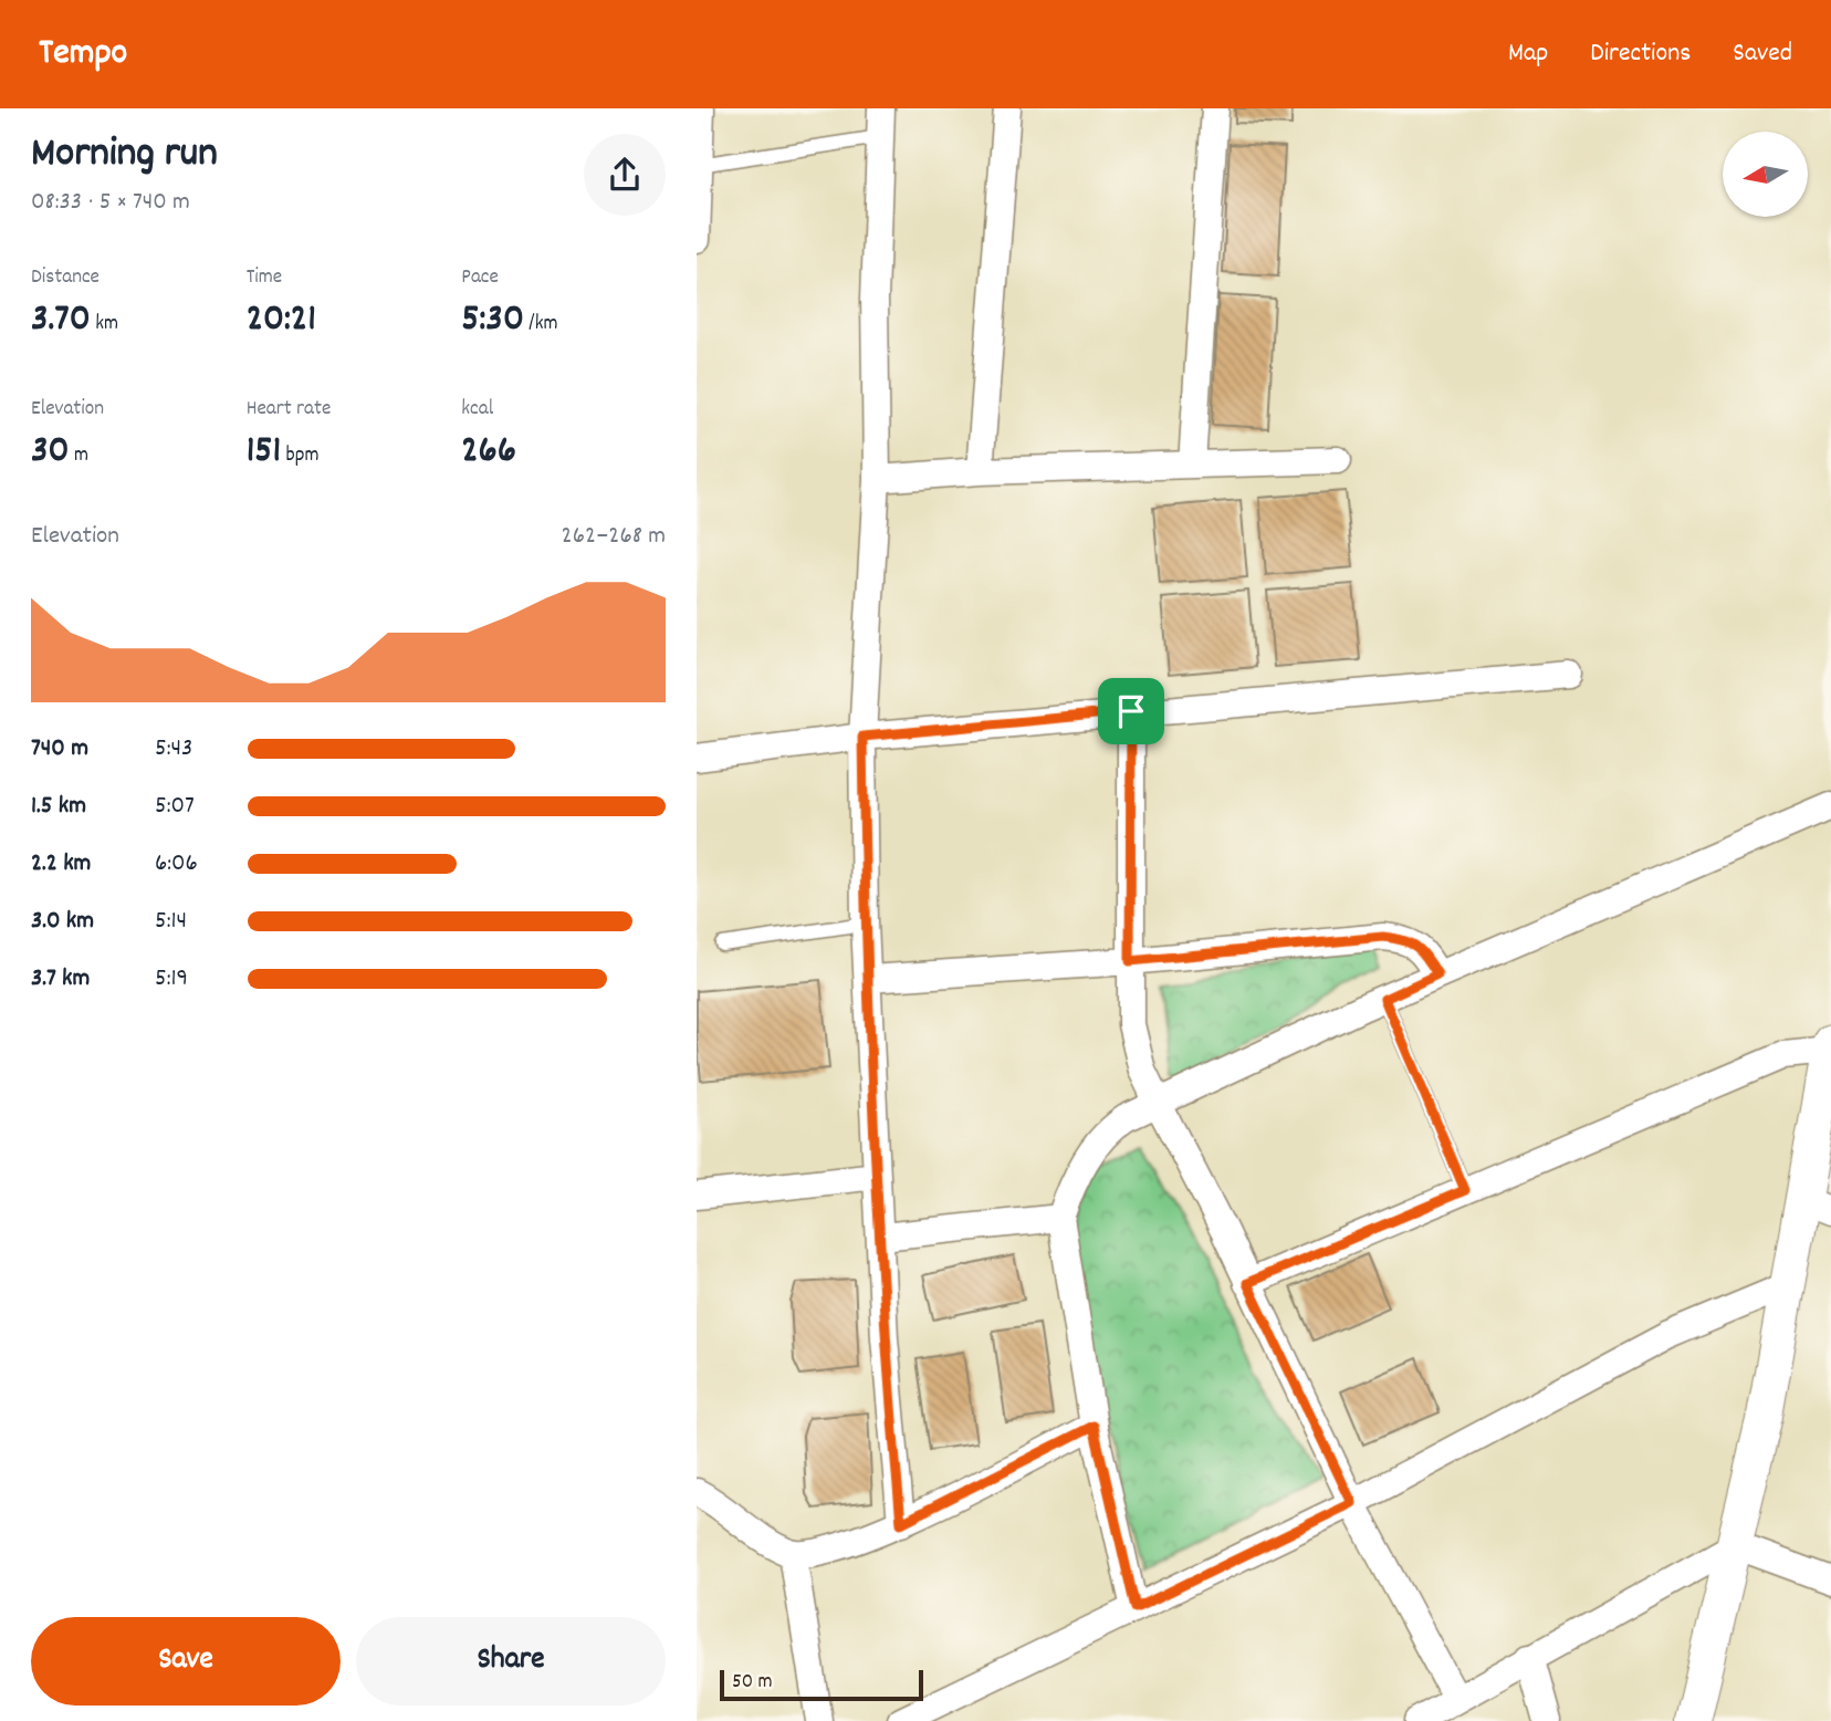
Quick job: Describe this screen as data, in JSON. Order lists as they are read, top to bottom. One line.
{"scale_bar":"50 m","north":"left","page":{"header":"Tempo","nav":["Map","Directions","Saved"],"heading":["Morning run","08:33 · 5 × 740 m"],"stats":[["Distance","3.70 km"],["Time","20:21"],["Pace","5:30 /km"],["Elevation","30 m"],["Heart rate","151 bpm"],["kcal","266"]],"chart":["Elevation","262–268 m"],"list":[{"name":"740 m","note":"5:43"},{"name":"1.5 km","note":"5:07"},{"name":"2.2 km","note":"6:06"},{"name":"3.0 km","note":"5:14"},{"name":"3.7 km","note":"5:19"}],"buttons":["Save","Share"],"scale":"50 m"}}
